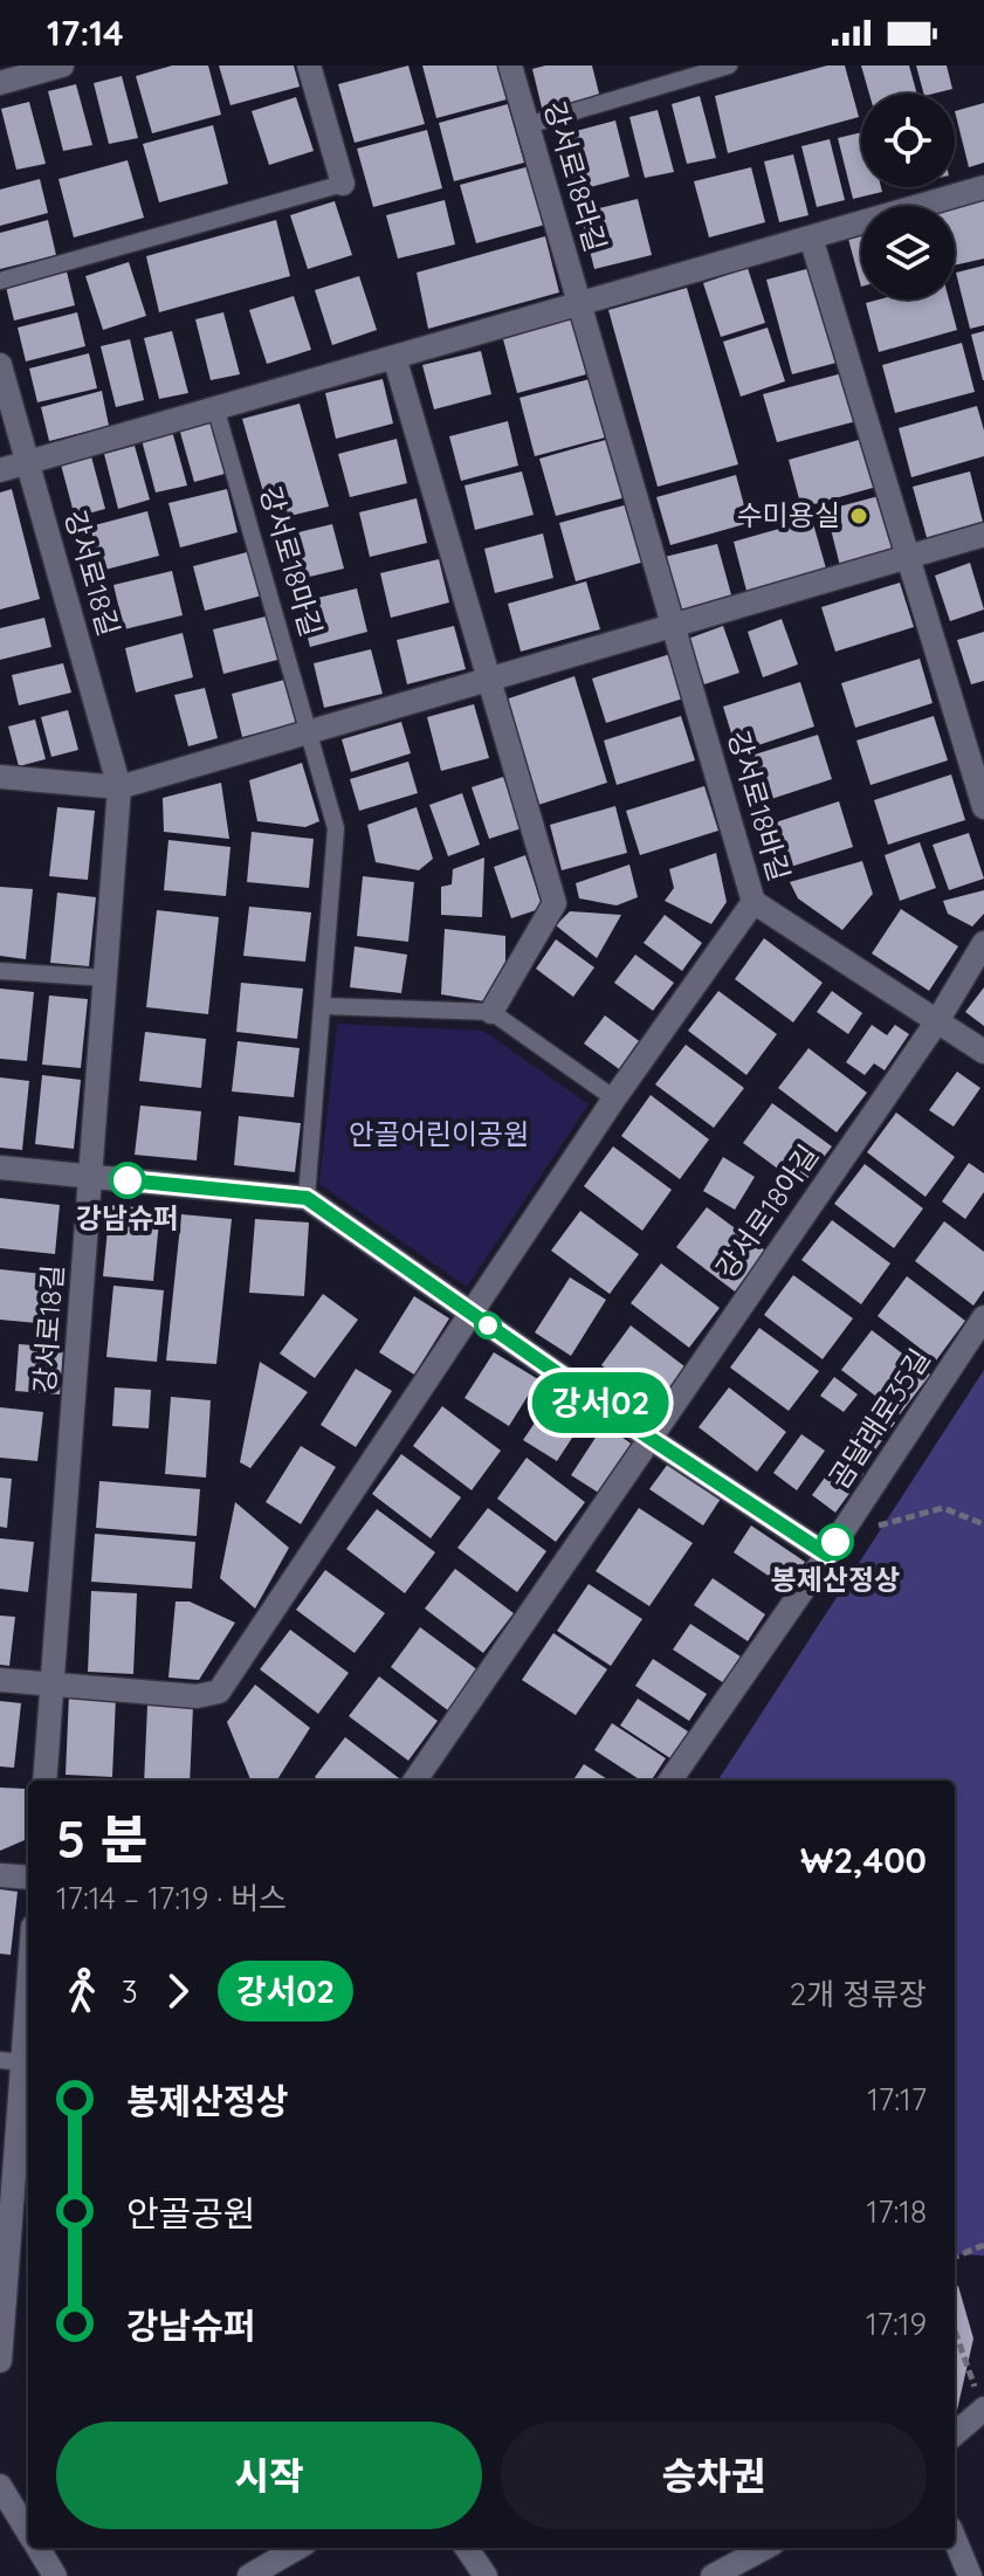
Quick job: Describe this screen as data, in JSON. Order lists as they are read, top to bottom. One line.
{"streets":{"street":["강서로18라길","강서로18길","강서로18바길","강서로18아길","곰달래로35길"],"lane":["강서로18마길"]},"crossings":[["강서로18바길","강서로18아길"]],"parks":["안골어린이공원"],"places":["수미용실","강남슈퍼","봉제산정상"],"lines":["bus line 강서02"],"page":{"status":"17:14","on_map":"강서02","heading":["5 분","17:14 – 17:19 · 버스","₩2,400"],"legs":["3","강서02","2개 정류장"],"list":[{"name":"봉제산정상","value":"17:17"},{"name":"안골공원","value":"17:18"},{"name":"강남슈퍼","value":"17:19"}],"buttons":["시작","승차권"]}}
